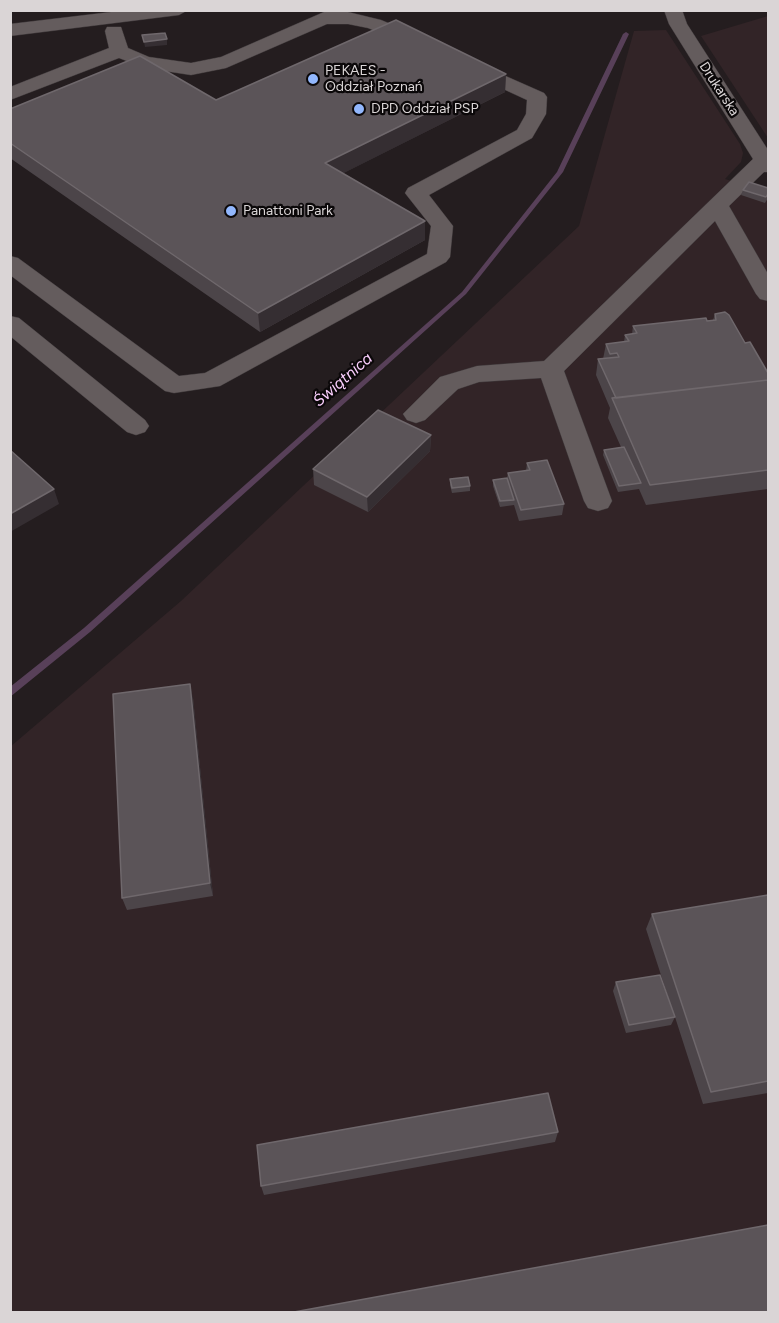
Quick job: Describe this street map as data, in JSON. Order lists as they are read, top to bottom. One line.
{"streets":{"street":["Drukarska"]},"water":["Świątnica"],"places":["PEKAES - Oddział Poznań","DPD Oddział PSP","Panattoni Park"]}
